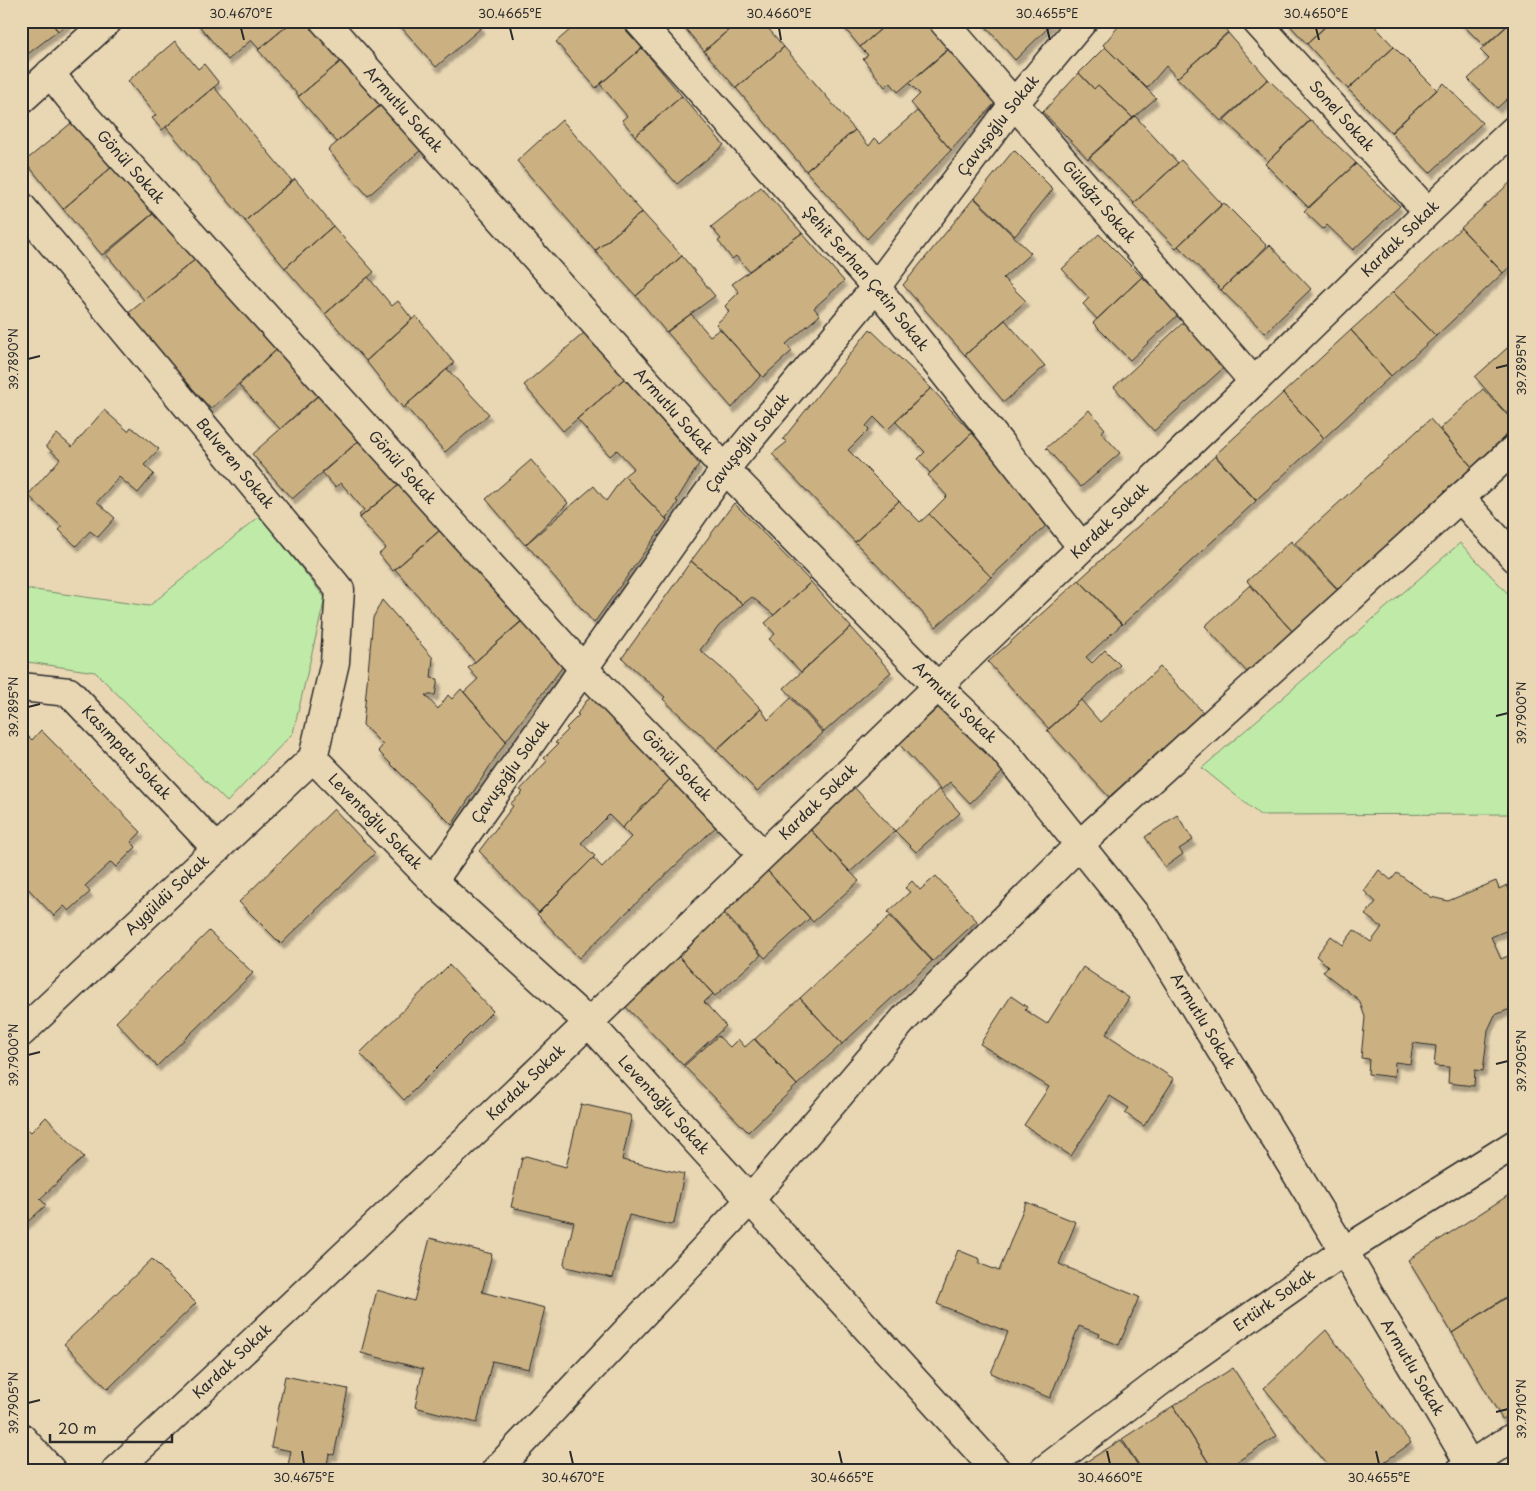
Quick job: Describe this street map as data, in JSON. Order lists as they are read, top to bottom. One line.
{"streets":{"street":["Armutlu Sokak","Sonel Sokak","Çavuşoğlu Sokak","Gönül Sokak","Gülağzı Sokak","Kardak Sokak","Şehit Serhan Çetin Sokak","Balveren Sokak","Kasımpatı Sokak","Leventoğlu Sokak","Aygüldü Sokak","Ertürk Sokak"]},"crossings":[["Armutlu Sokak","Çavuşoğlu Sokak"],["Armutlu Sokak","Kardak Sokak"],["Armutlu Sokak","Ertürk Sokak"],["Sonel Sokak","Kardak Sokak"],["Çavuşoğlu Sokak","Gönül Sokak"],["Çavuşoğlu Sokak","Gülağzı Sokak"],["Çavuşoğlu Sokak","Şehit Serhan Çetin Sokak"],["Çavuşoğlu Sokak","Leventoğlu Sokak"],["Gönül Sokak","Kardak Sokak"],["Gülağzı Sokak","Kardak Sokak"],["Kardak Sokak","Şehit Serhan Çetin Sokak"],["Kardak Sokak","Leventoğlu Sokak"],["Balveren Sokak","Leventoğlu Sokak"],["Balveren Sokak","Aygüldü Sokak"],["Kasımpatı Sokak","Aygüldü Sokak"],["Leventoğlu Sokak","Aygüldü Sokak"]],"scale_bar":"20 m","coordinates":["30.4670°E","30.4665°E","30.4660°E","30.4655°E","30.4650°E","39.7890°N","39.7895°N","39.7900°N","39.7905°N","39.7910°N","30.4675°E"]}
